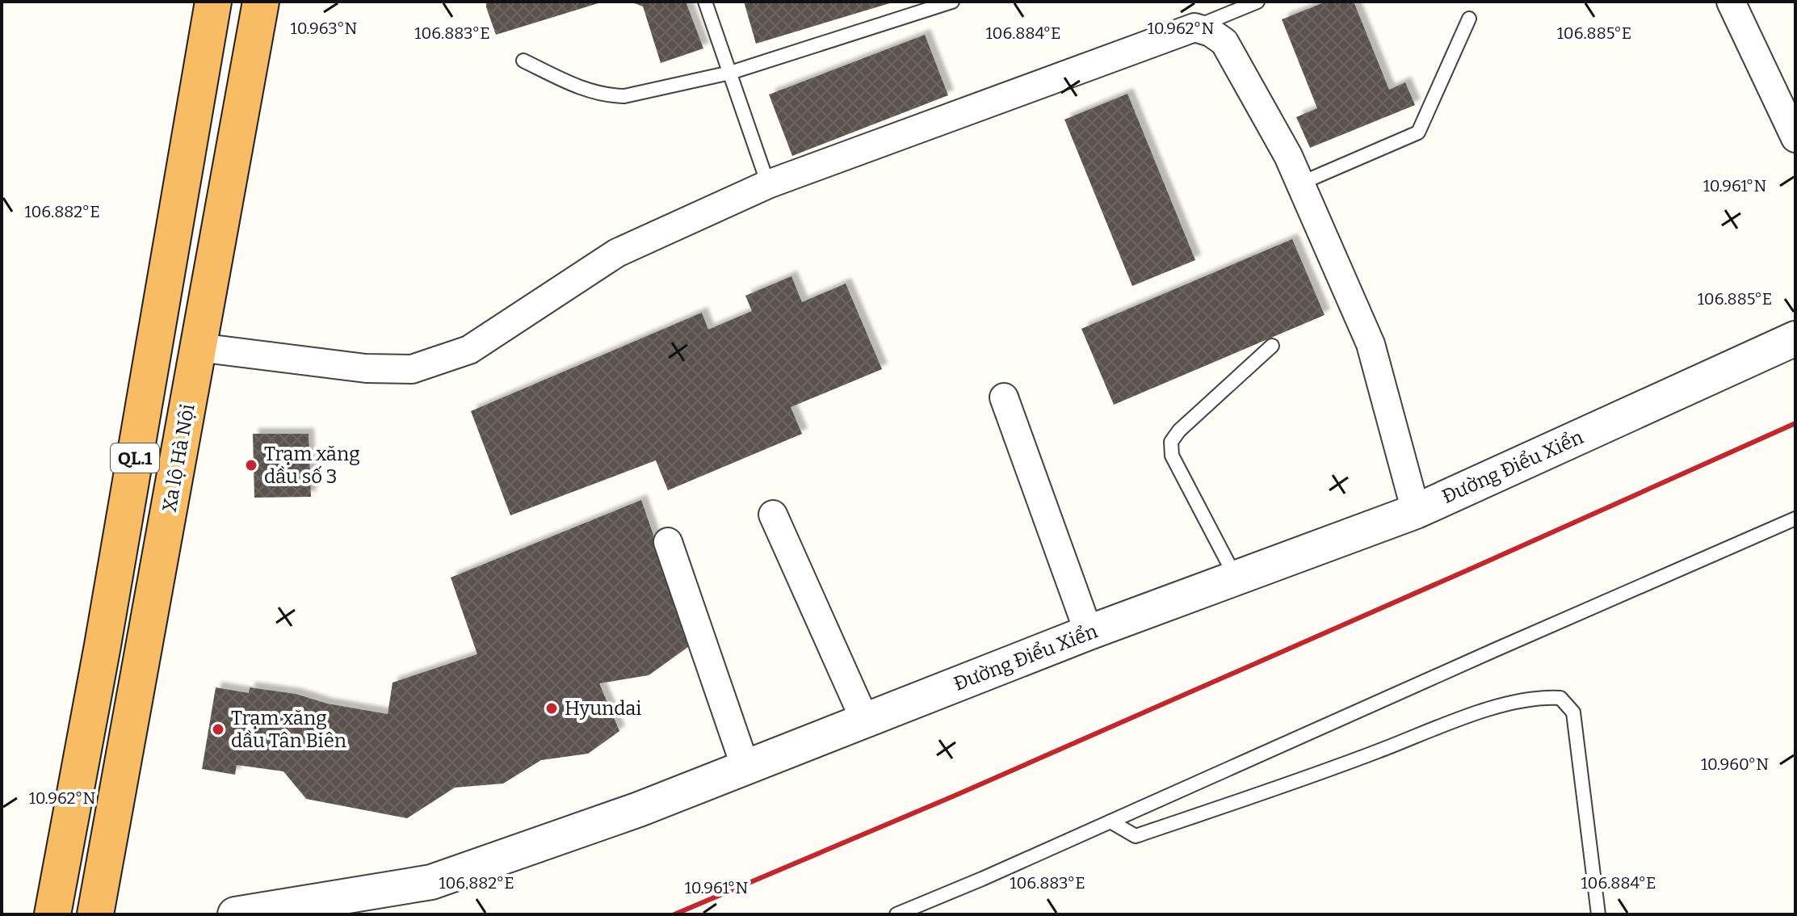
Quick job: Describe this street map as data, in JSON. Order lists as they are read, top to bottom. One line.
{"streets":{"highway":["QL.1","Xa lộ Hà Nội"],"street":["Đường Điểu Xiển"]},"places":["Trạm xăng dầu số 3","Hyundai","Trạm xăng dầu Tân Biên"],"coordinates":["10.963°N","10.962°N","106.883°E","106.884°E","106.885°E","10.961°N","106.882°E","10.960°N"]}
